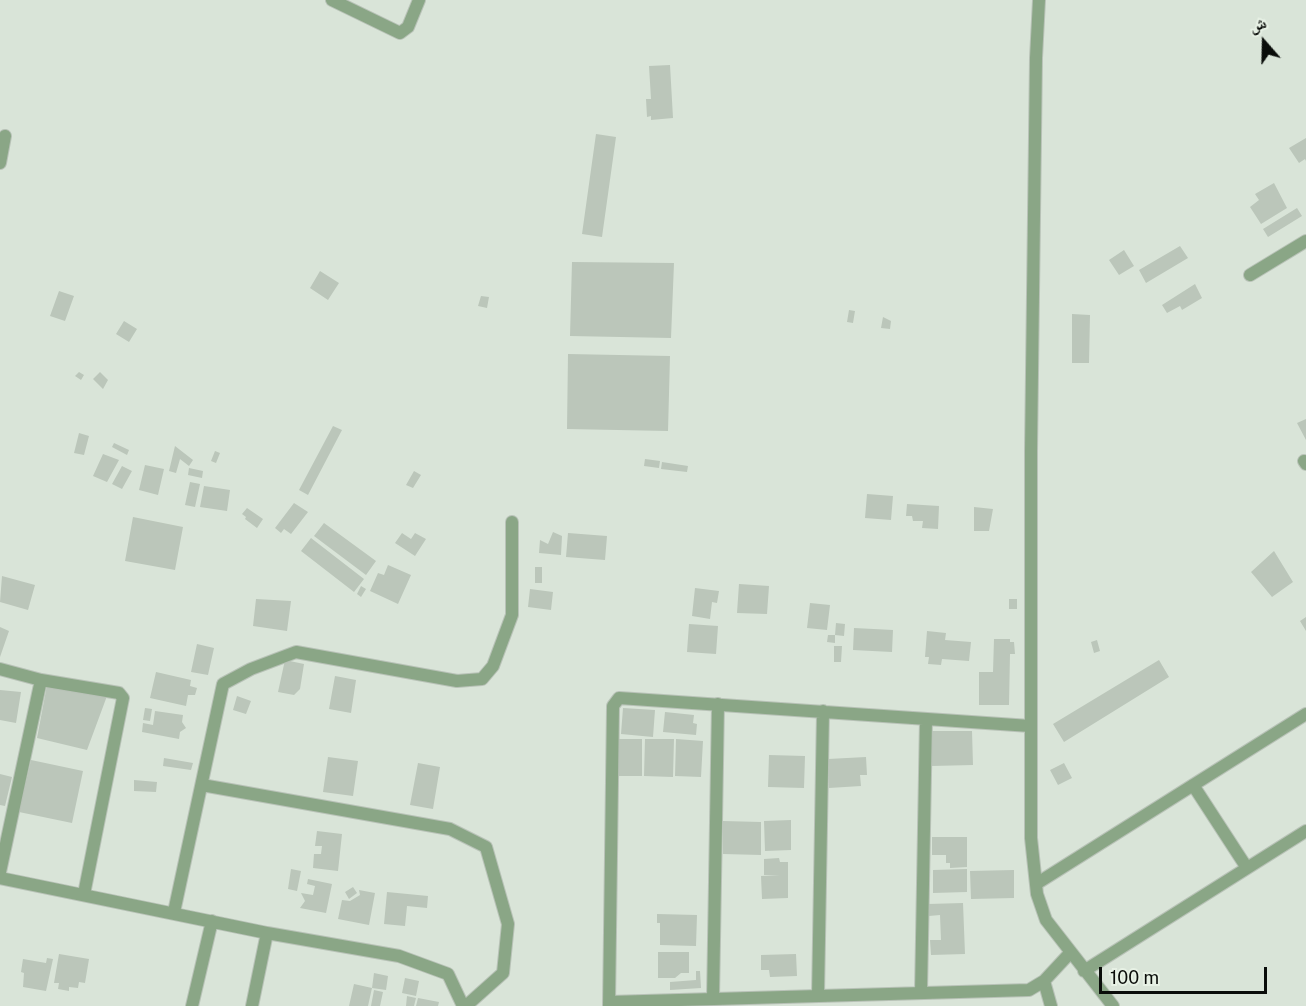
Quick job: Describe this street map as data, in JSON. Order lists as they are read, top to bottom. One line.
{"scale_bar":"100 m","north":"top"}
